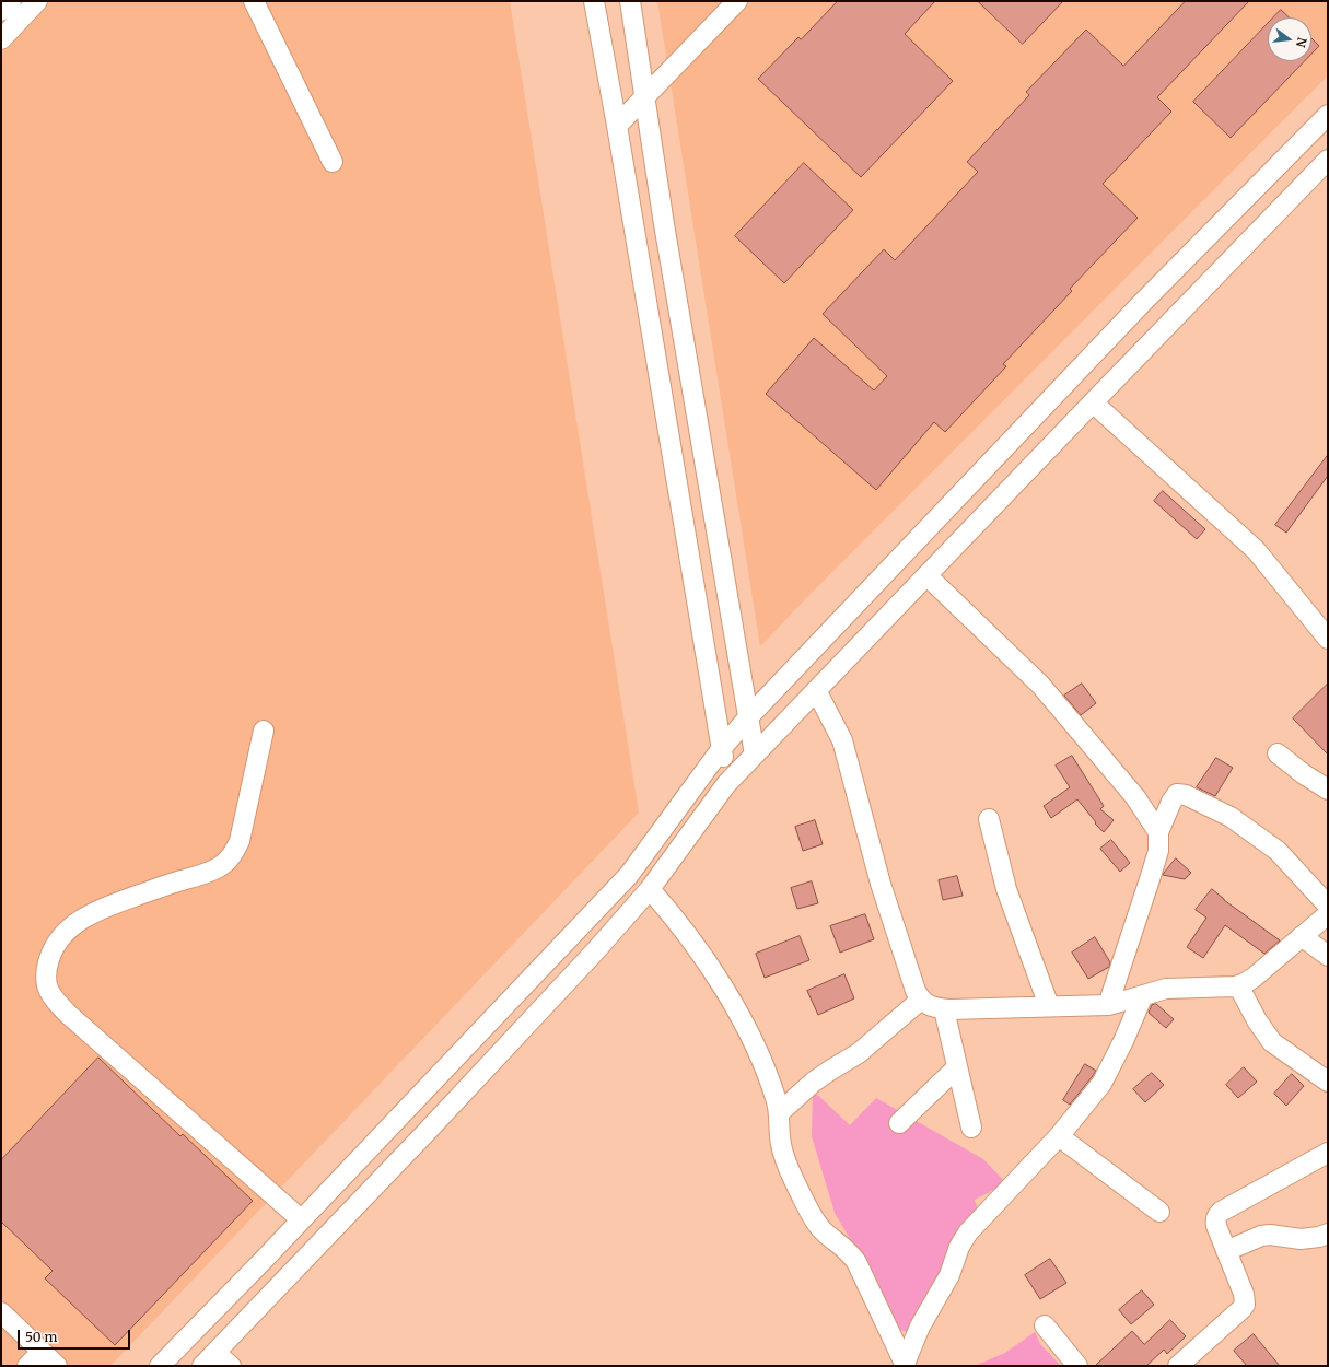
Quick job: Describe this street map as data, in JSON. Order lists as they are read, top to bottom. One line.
{"scale_bar":"50 m","north":"right"}
